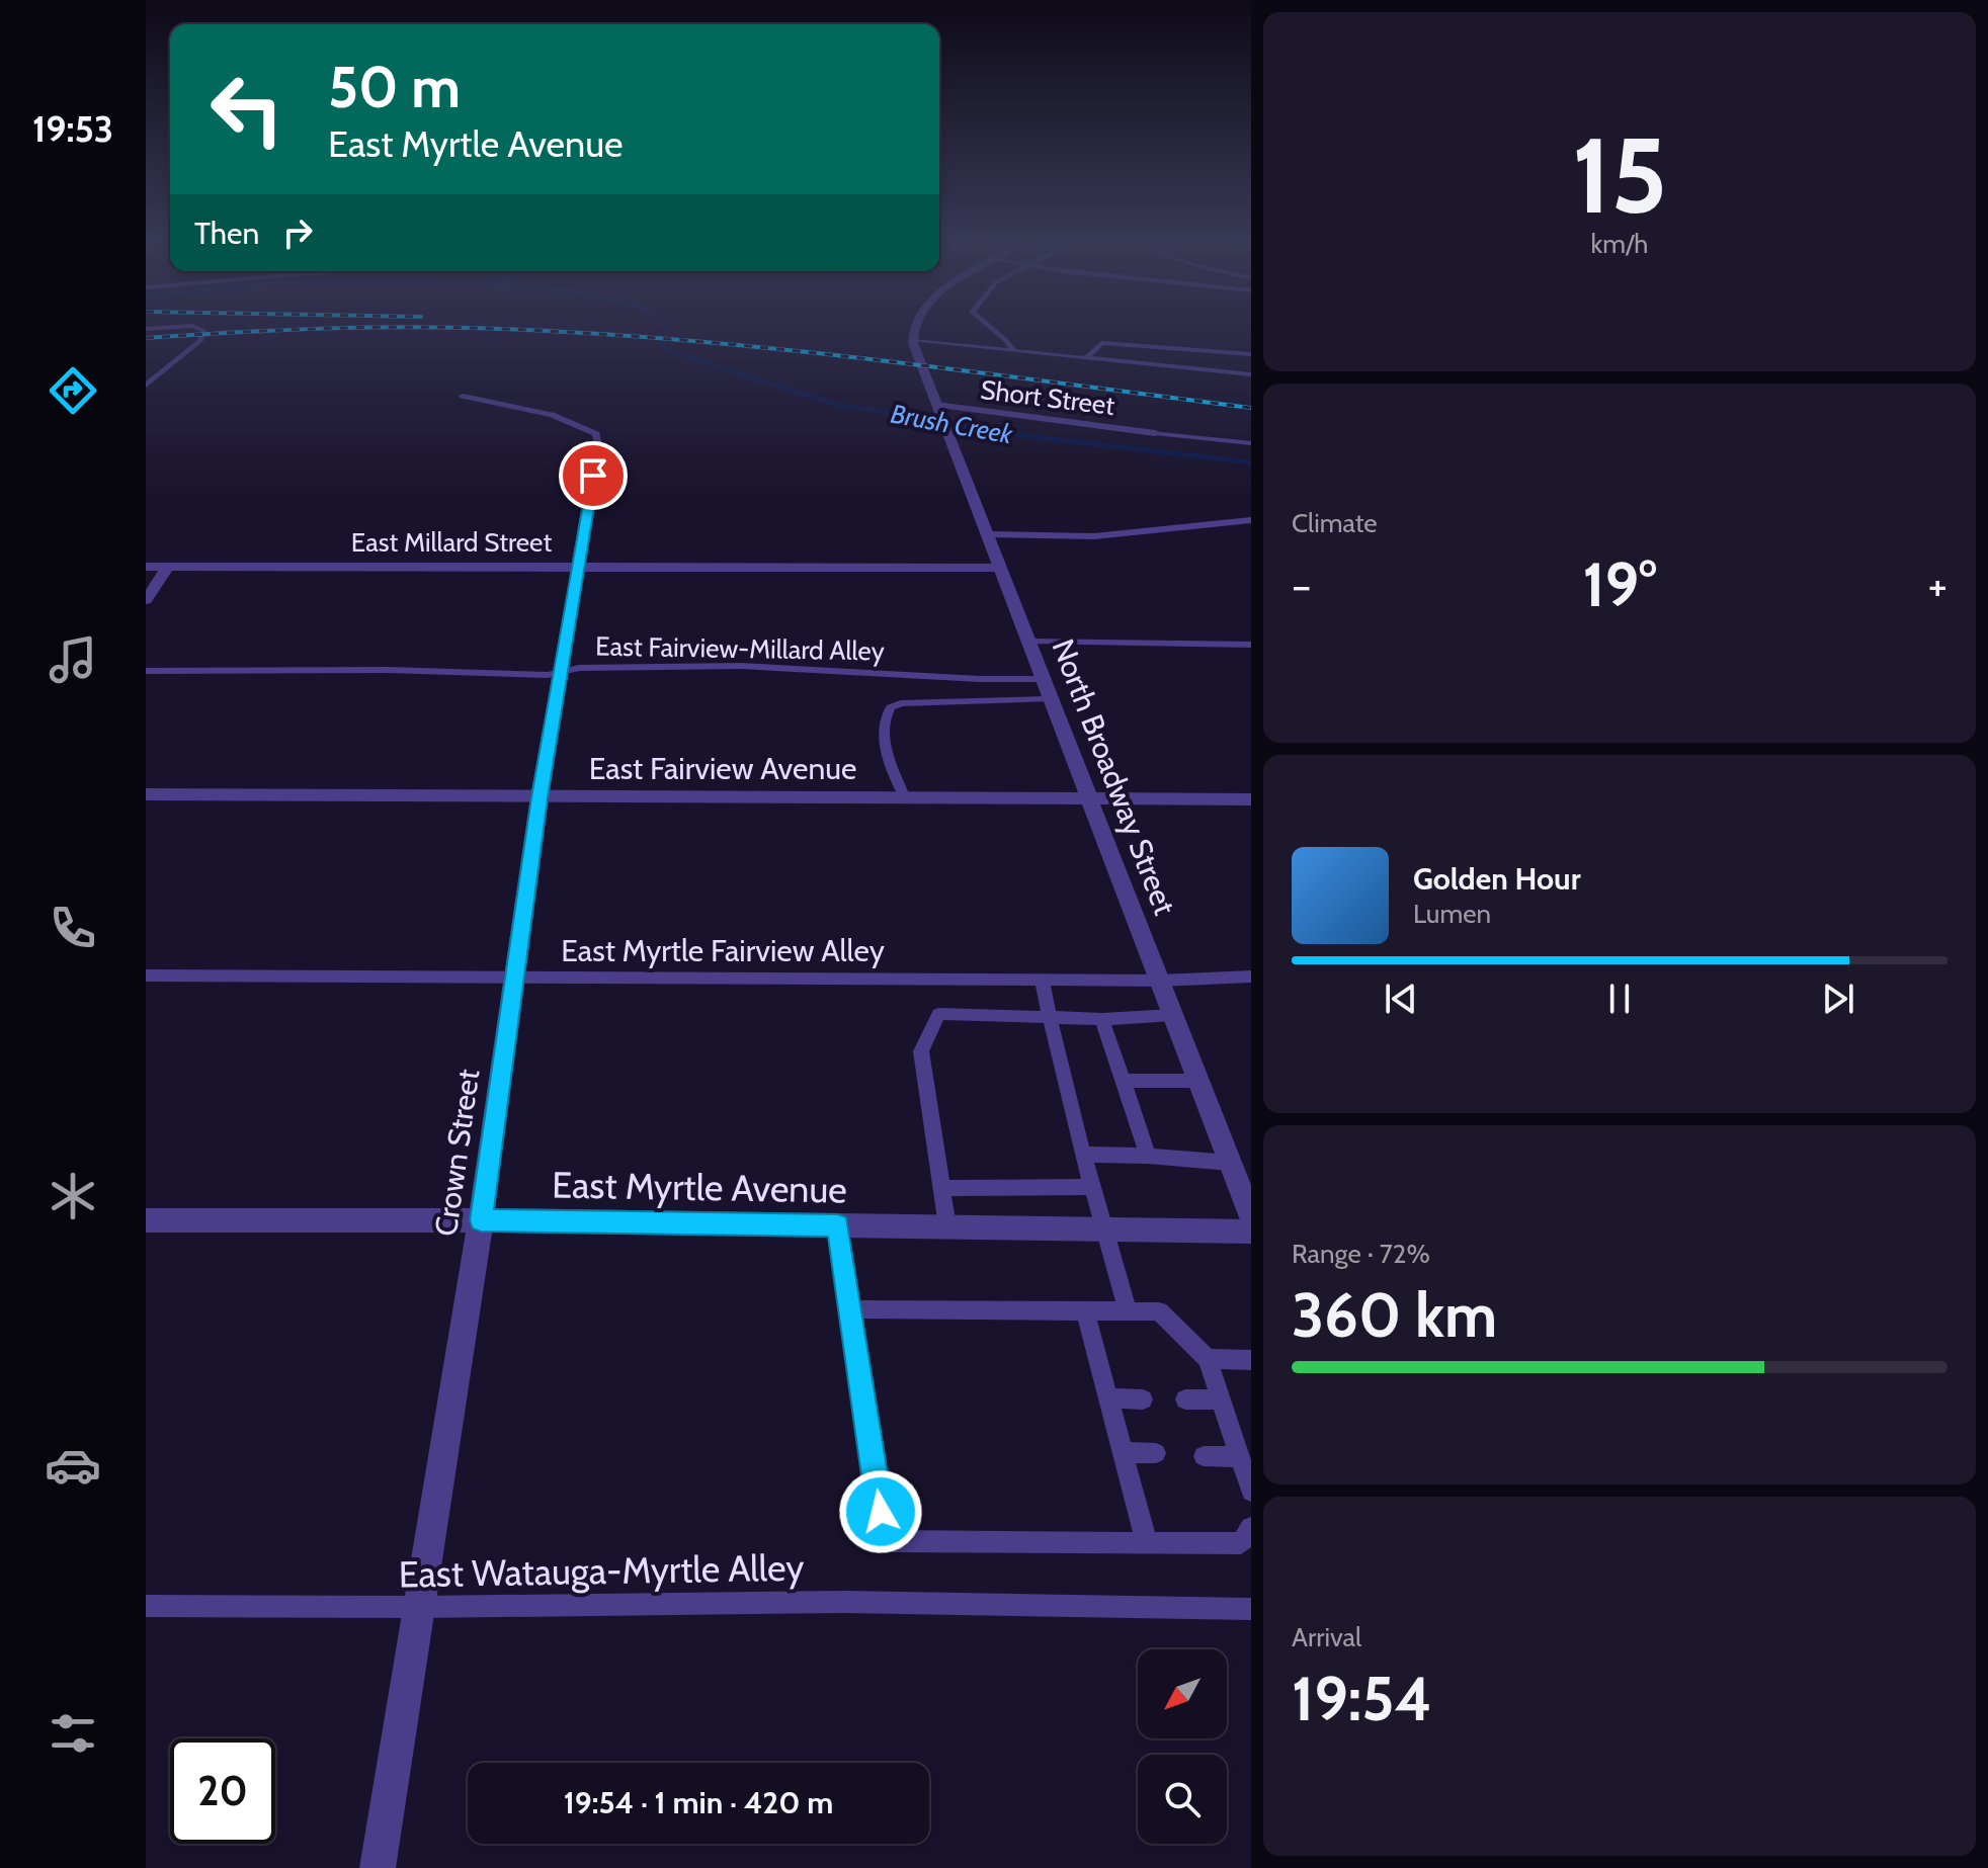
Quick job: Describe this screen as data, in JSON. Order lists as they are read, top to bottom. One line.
{"streets":{"street":["Short Street","East Millard Street","East Fairview Avenue","North Broadway Street","Crown Street","East Myrtle Avenue"],"lane":["East Fairview-Millard Alley","East Myrtle Fairview Alley","East Watauga-Myrtle Alley"]},"crossings":[["Short Street","North Broadway Street"],["East Millard Street","North Broadway Street"],["East Millard Street","Crown Street"],["East Fairview-Millard Alley","North Broadway Street"],["East Fairview-Millard Alley","Crown Street"],["East Fairview Avenue","North Broadway Street"],["East Fairview Avenue","Crown Street"],["North Broadway Street","East Myrtle Fairview Alley"],["East Myrtle Fairview Alley","Crown Street"],["Crown Street","East Myrtle Avenue"],["Crown Street","East Watauga-Myrtle Alley"]],"water":["Brush Creek"],"north":"bottom left","page":{"tabs":"19:53","tile":[["15","km/h"],"Climate",["Range · 72%","360 km"],["Arrival","19:54"]],"turn":["50 m","East Myrtle Avenue"],"then":"Then","heat":["−","19°","+"],"song":["Golden Hour","Lumen"],"limit":"20","trip":"19:54 · 1 min · 420 m"}}
